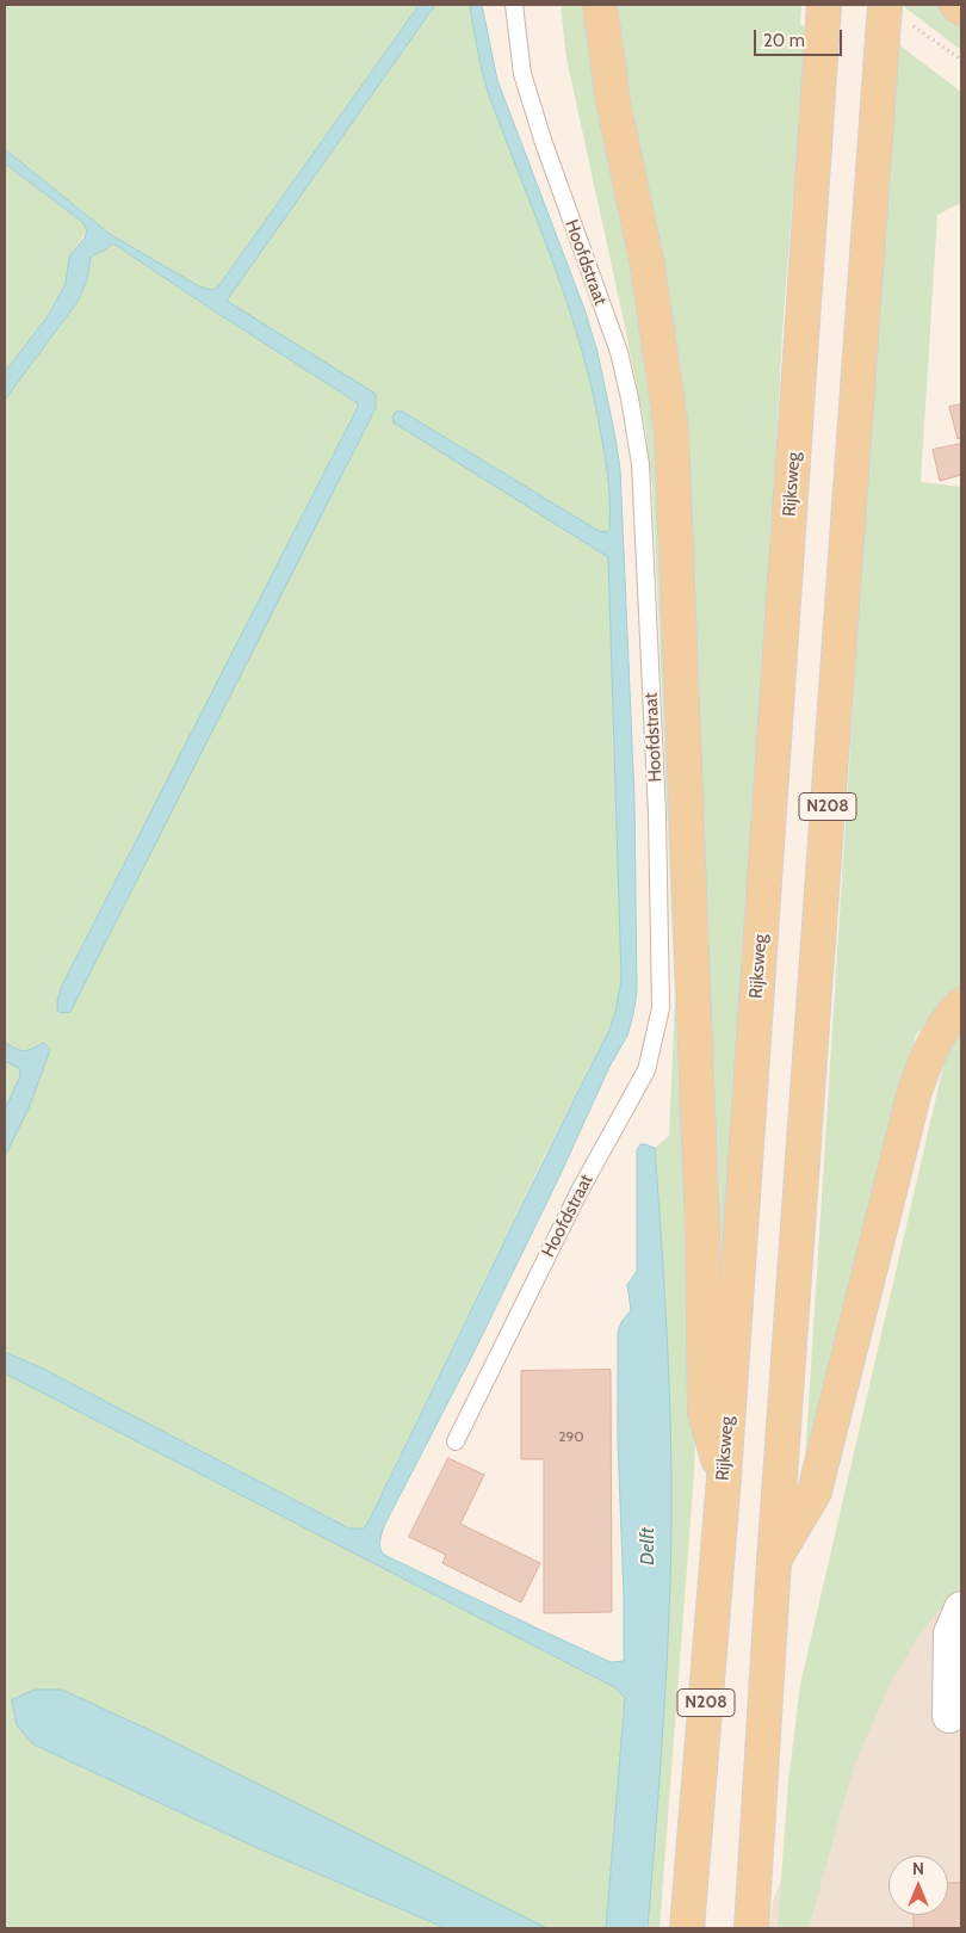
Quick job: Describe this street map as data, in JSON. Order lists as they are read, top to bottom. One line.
{"streets":{"main road":["Rijksweg","N208"],"lane":["Hoofdstraat"]},"crossings":[["Rijksweg","N208"]],"water":["Delft"],"house_numbers":["290"],"scale_bar":"20 m","north":"top"}
